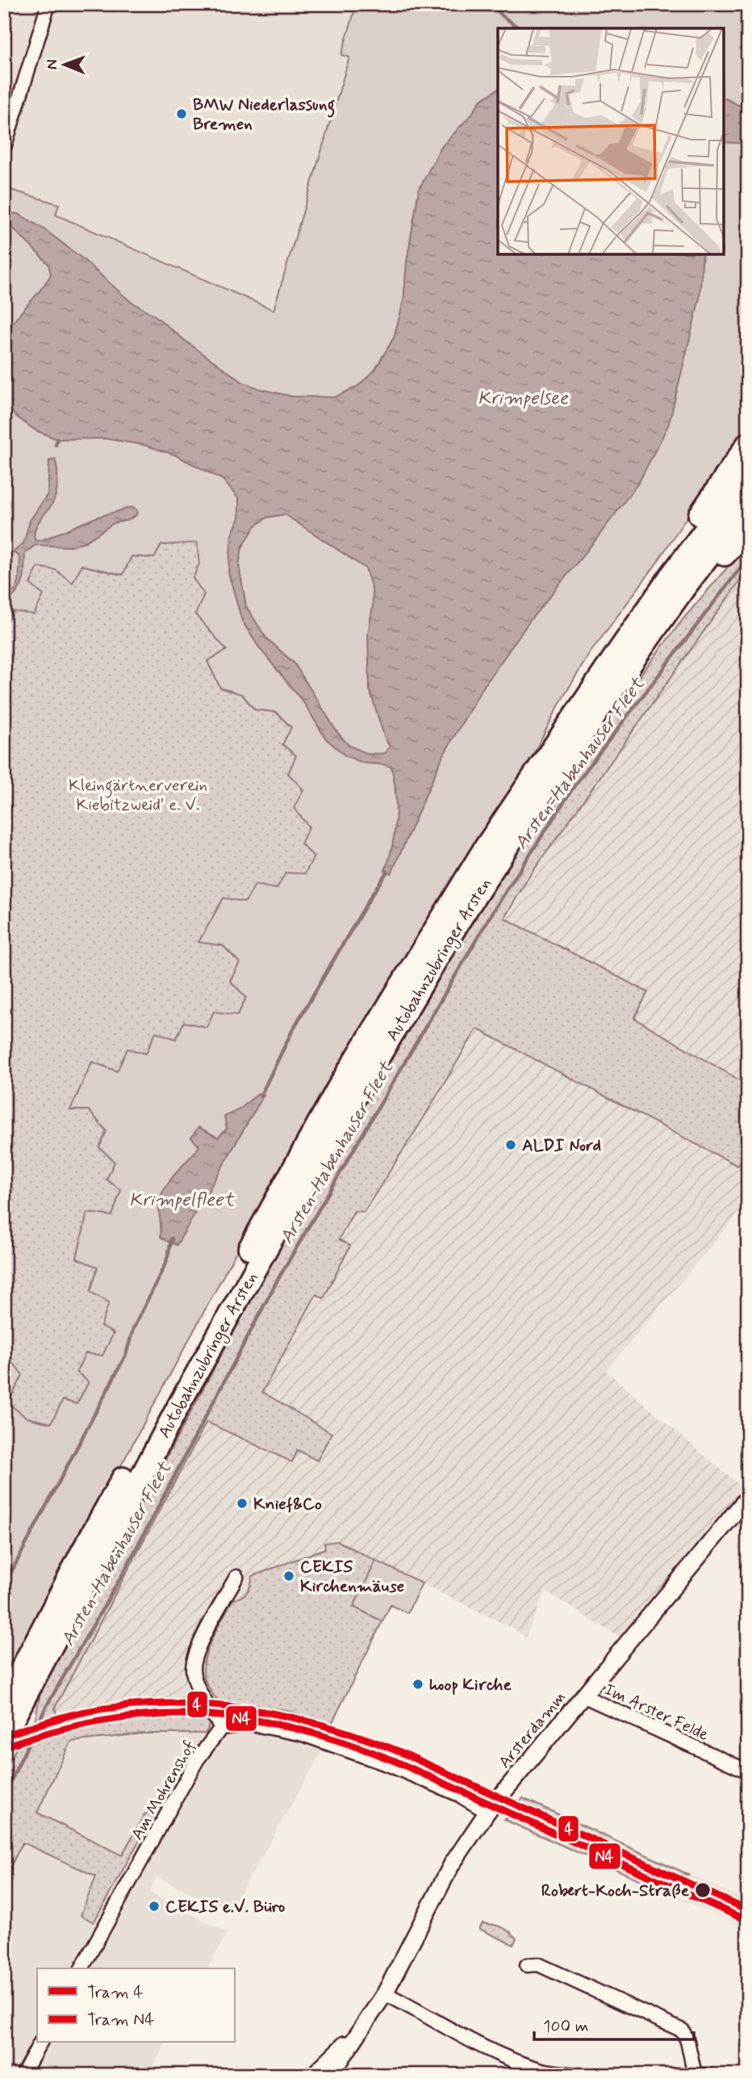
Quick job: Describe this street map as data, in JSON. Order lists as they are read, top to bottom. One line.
{"streets":{"highway":["Autobahnzubringer Arsten"],"street":["Im Arster Felde","Arsterdamm","Am Mohrenshof"]},"crossings":[["Im Arster Felde","Arsterdamm"]],"water":["Krimpelsee","Arsten-Habenhauser Fleet","Krimpelfleet"],"parks":["Kleingärtnerverein Kiebitzweid' e. V."],"places":["BMW Niederlassung Bremen","ALDI Nord","Knief&Co","CEKIS Kirchenmäuse","hoop Kirche","Robert-Koch-Straße","CEKIS e.V. Büro"],"lines":["tram line 4","tram line N4"],"legend":["Tram 4","Tram N4"],"scale_bar":"100 m","north":"left"}
